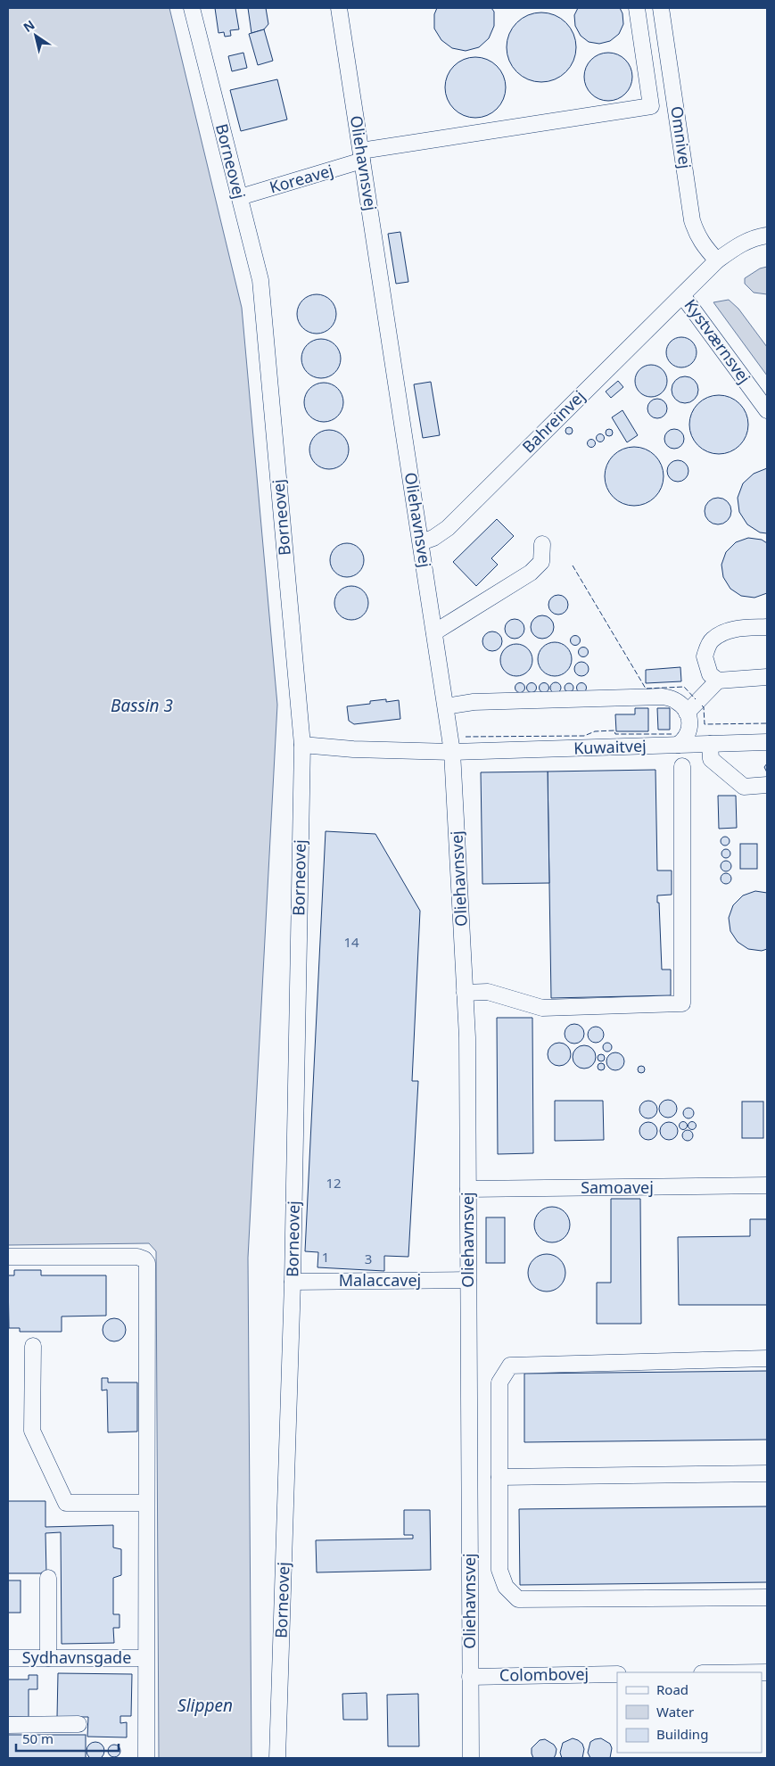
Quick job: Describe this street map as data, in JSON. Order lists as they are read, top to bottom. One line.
{"streets":{"street":["Omnivej","Borneovej","Oliehavnsvej","Koreavej","Kystværnsvej","Bahreinvej","Kuwaitvej","Samoavej","Malaccavej","Sydhavnsgade","Colombovej"]},"crossings":[["Borneovej","Koreavej"],["Borneovej","Kuwaitvej"],["Borneovej","Malaccavej"],["Oliehavnsvej","Koreavej"],["Oliehavnsvej","Bahreinvej"],["Oliehavnsvej","Kuwaitvej"],["Oliehavnsvej","Samoavej"],["Oliehavnsvej","Malaccavej"],["Oliehavnsvej","Colombovej"],["Kystværnsvej","Bahreinvej"]],"water":["Bassin 3","Slippen"],"house_numbers":["14","12","1","3"],"legend":["Road","Water","Building"],"scale_bar":"50 m","north":"top left"}
